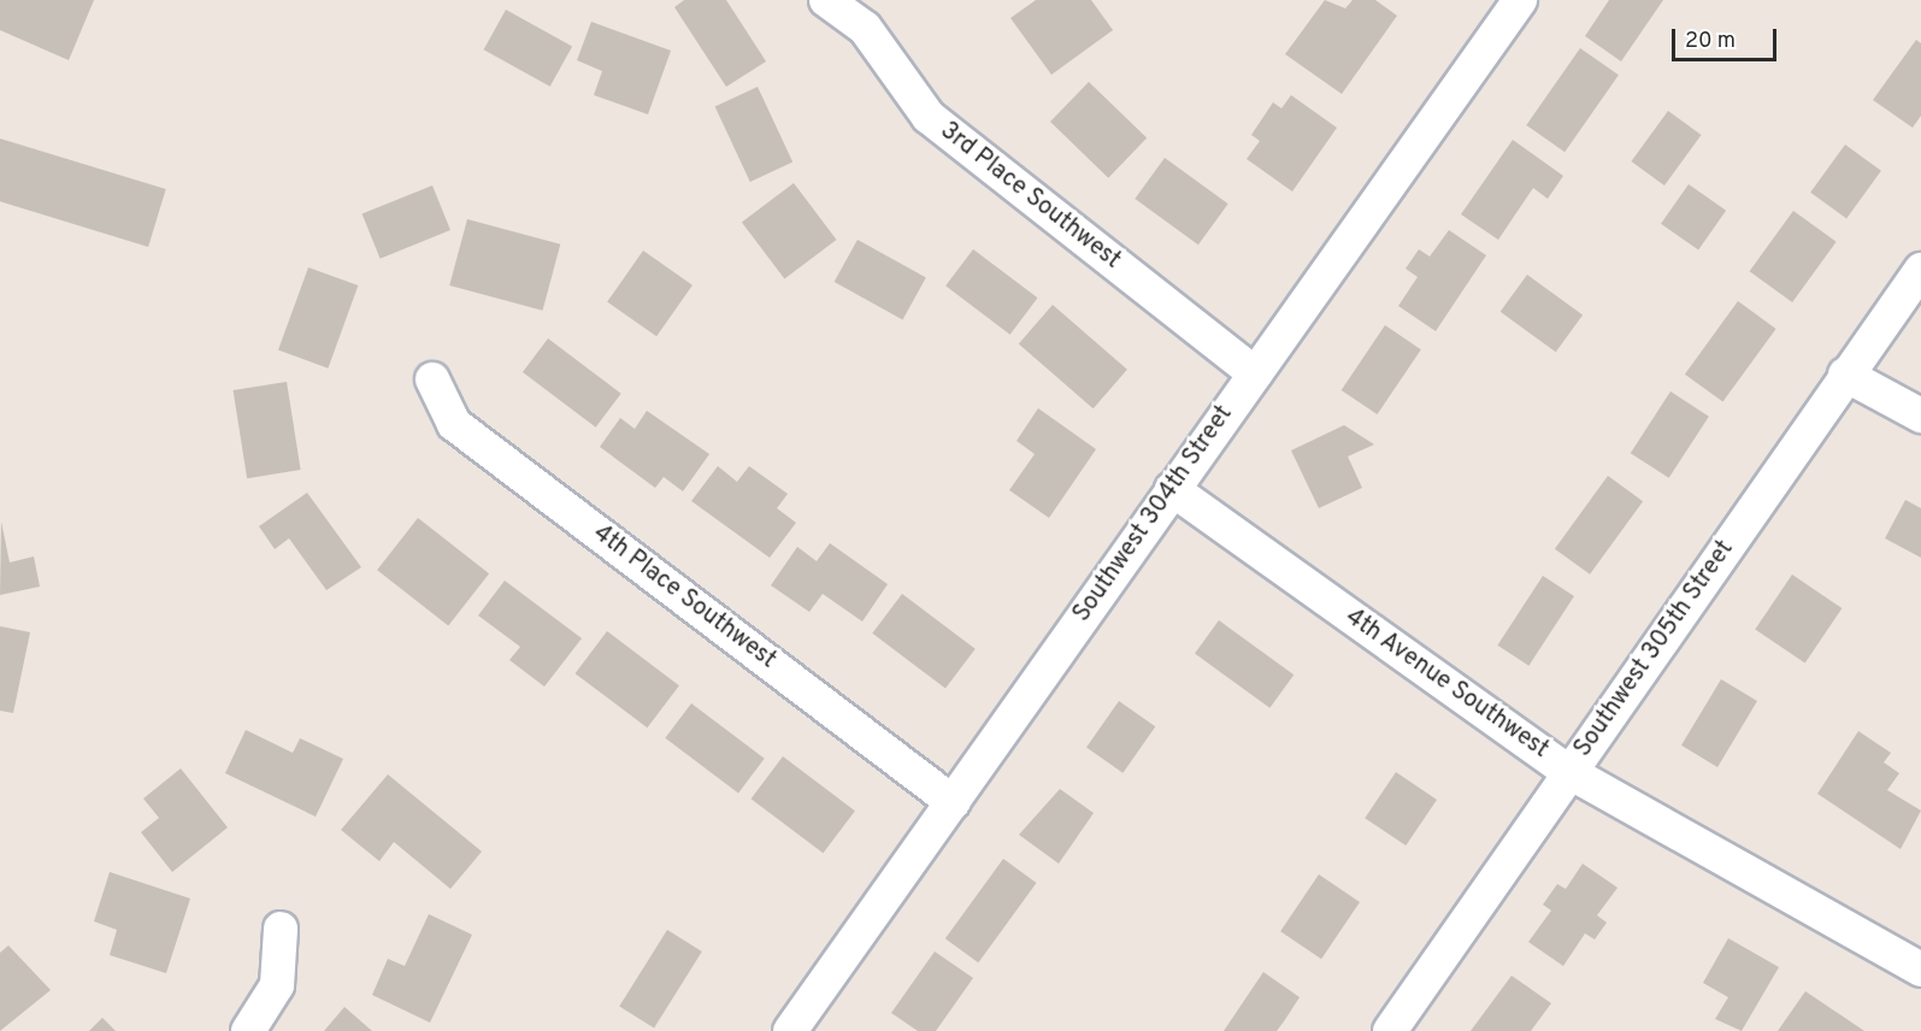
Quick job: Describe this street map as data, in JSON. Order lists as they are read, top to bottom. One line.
{"streets":{"street":["3rd Place Southwest","Southwest 304th Street","4th Place Southwest","Southwest 305th Street","4th Avenue Southwest"]},"crossings":[["3rd Place Southwest","Southwest 304th Street"],["Southwest 304th Street","4th Place Southwest"],["Southwest 304th Street","4th Avenue Southwest"],["Southwest 305th Street","4th Avenue Southwest"]],"scale_bar":"20 m"}
